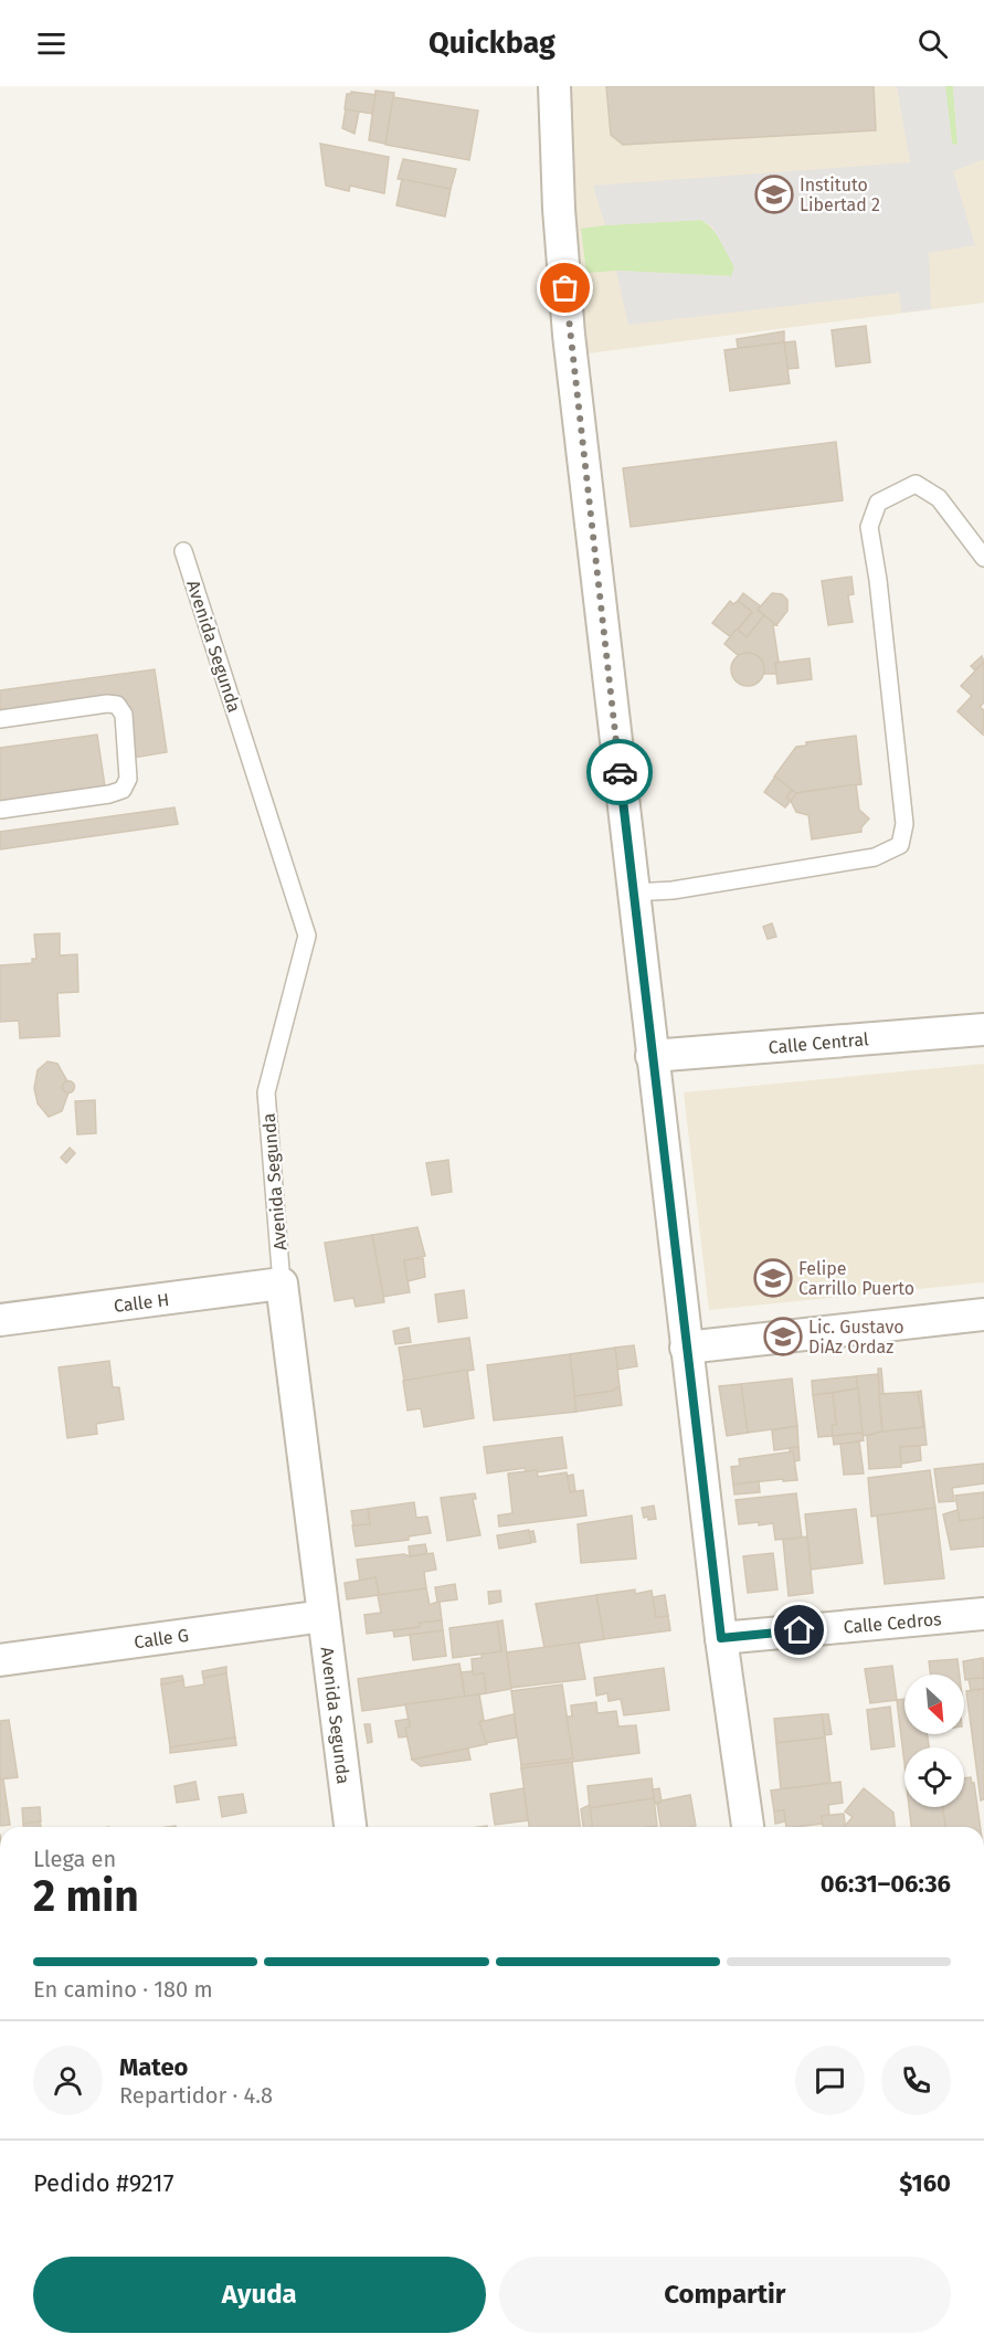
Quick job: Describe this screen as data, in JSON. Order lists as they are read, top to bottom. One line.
{"streets":{"street":["Avenida Segunda","Calle Central","Calle H","Calle Cedros","Calle G"]},"crossings":[["Avenida Segunda","Calle H"],["Avenida Segunda","Calle G"]],"places":{"school or university":["Instituto Libertad 2","Felipe Carrillo Puerto","Lic. Gustavo DiAz Ordaz"]},"north":"bottom right","page":{"header":"Quickbag","heading":["2 min","Llega en","06:31–06:36"],"panel":["Mateo","Repartidor · 4.8","Pedido #9217","$160"],"bar":"En camino · 180 m","buttons":["Ayuda","Compartir"]}}
